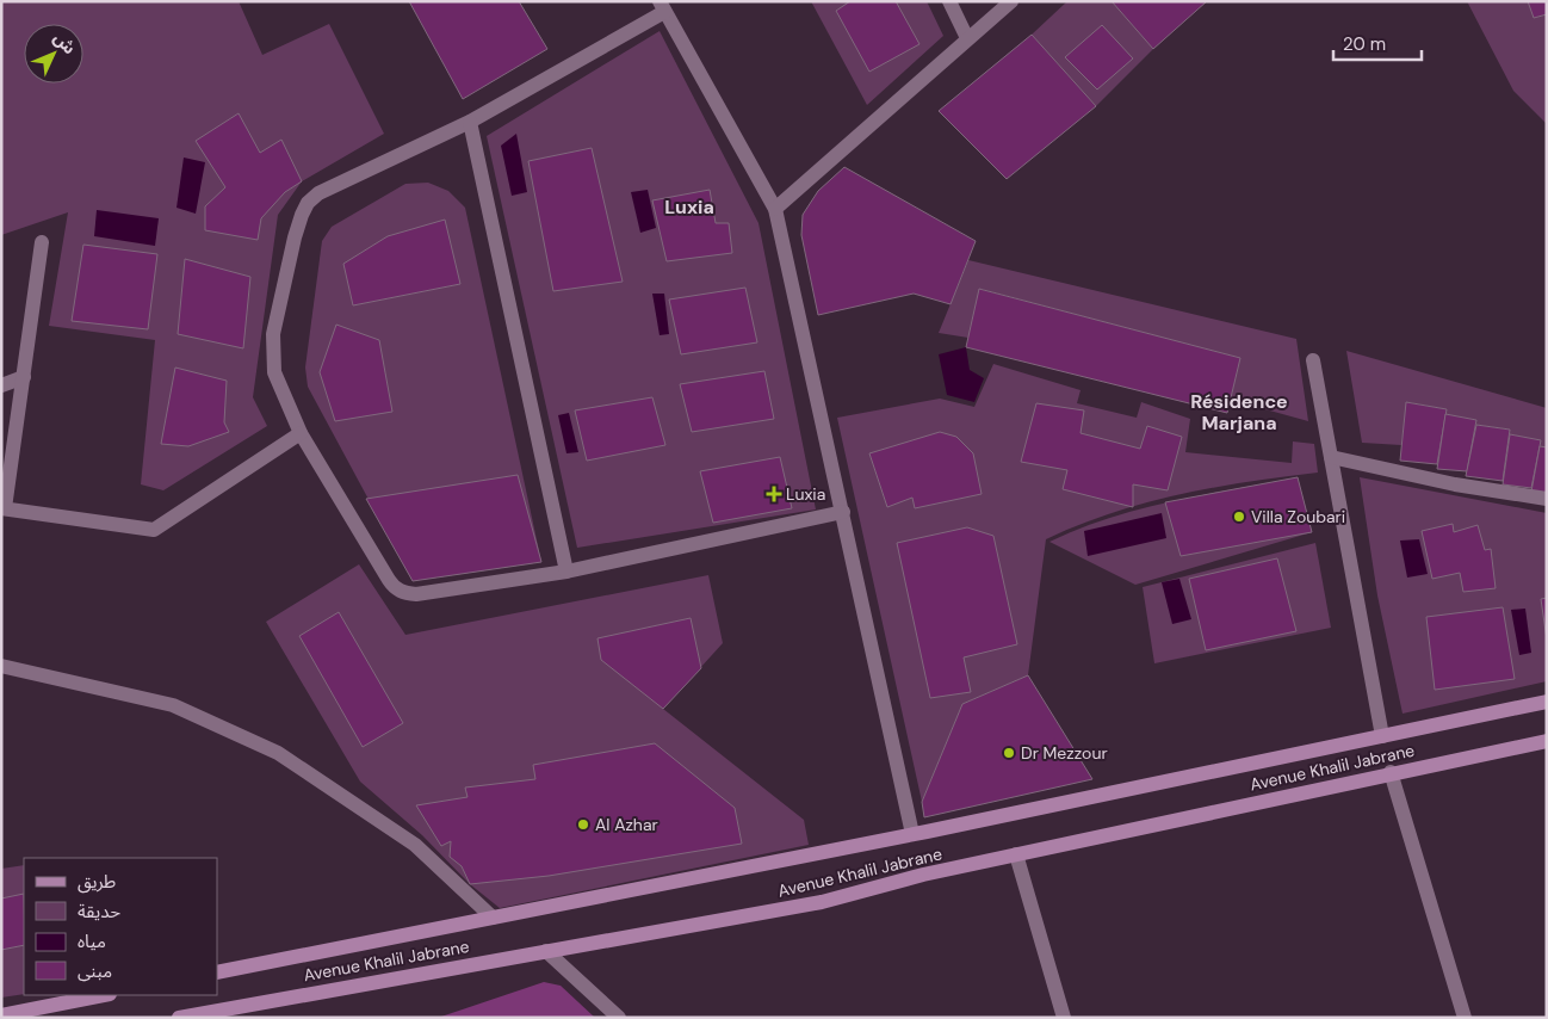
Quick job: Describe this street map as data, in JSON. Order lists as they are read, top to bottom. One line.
{"streets":{"main road":["Avenue Khalil Jabrane"]},"districts":["Luxia","Résidence Marjana"],"places":{"health":["Luxia"],"other":["Villa Zoubari","Dr Mezzour","Al Azhar"]},"legend":["طريق","حديقة","مياه","مبنى"],"scale_bar":"20 m","north":"top right"}
